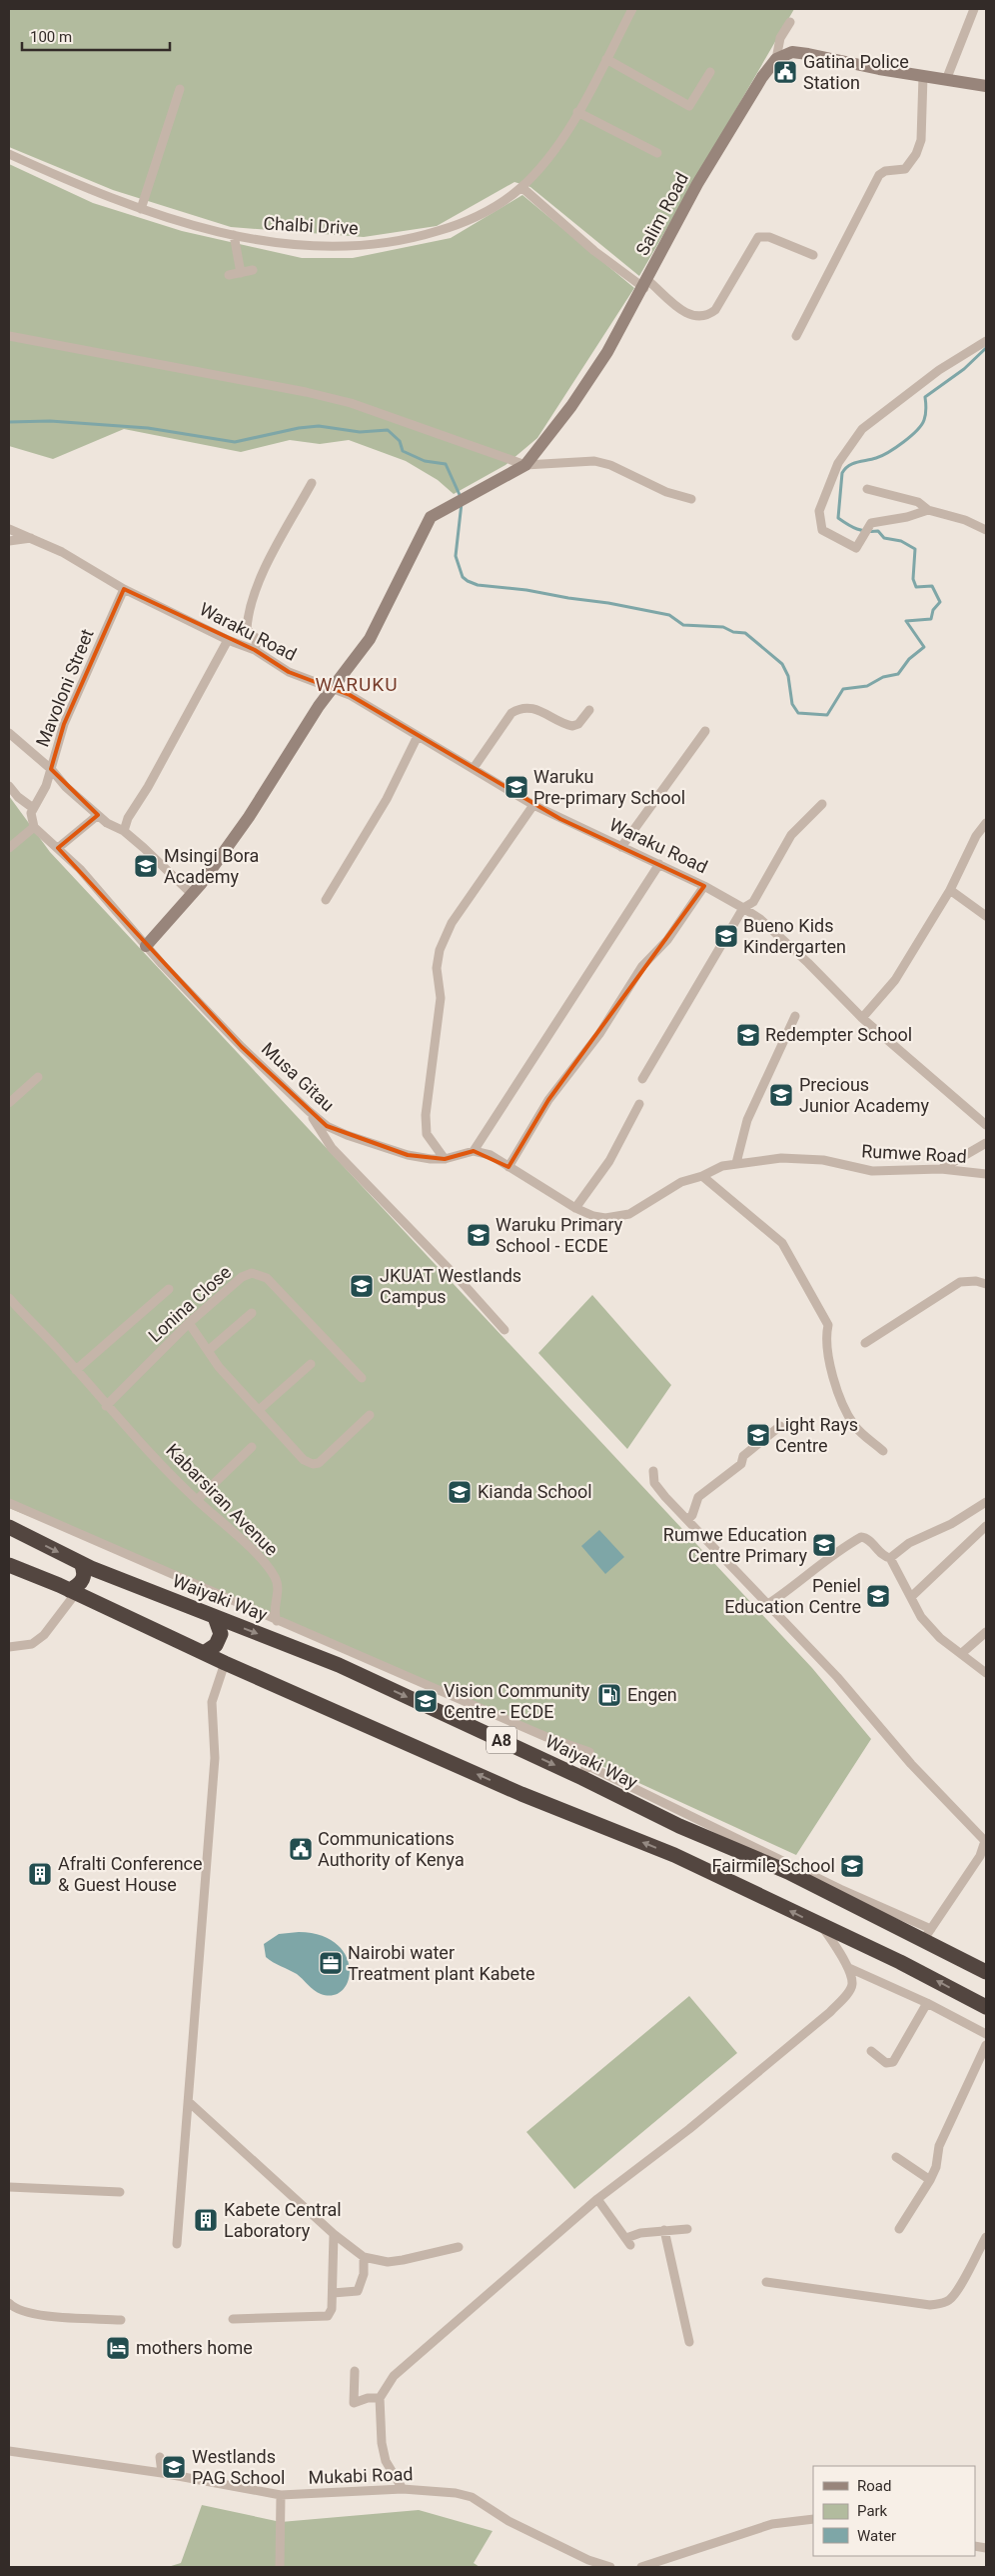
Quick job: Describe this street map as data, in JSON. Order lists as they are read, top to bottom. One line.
{"streets":{"highway":["Waiyaki Way","A8"],"street":["Salim Road","Chalbi Drive","Waraku Road","Mavoloni Street","Musa Gitau","Rumwe Road","Lonina Close","Kabarsiran Avenue","Mukabi Road"]},"crossings":[["Salim Road","Chalbi Drive"],["Waraku Road","Mavoloni Street"],["Lonina Close","Kabarsiran Avenue"]],"districts":["WARUKU"],"places":{"public building":["Gatina Police Station","Communications Authority of Kenya"],"school or university":["Waruku Pre-primary School","Msingi Bora Academy","Bueno Kids Kindergarten","Redempter School","Precious Junior Academy","Waruku Primary School - ECDE","JKUAT Westlands Campus","Light Rays Centre","Kianda School","Rumwe Education Centre Primary","Peniel Education Centre","Vision Community Centre - ECDE","Fairmile School","Westlands PAG School"],"fuel station":["Engen"],"building":["Afralti Conference & Guest House","Kabete Central Laboratory"],"office":["Nairobi water Treatment plant Kabete"],"hotel":["mothers home"]},"legend":["Road","Park","Water"],"scale_bar":"100 m"}
